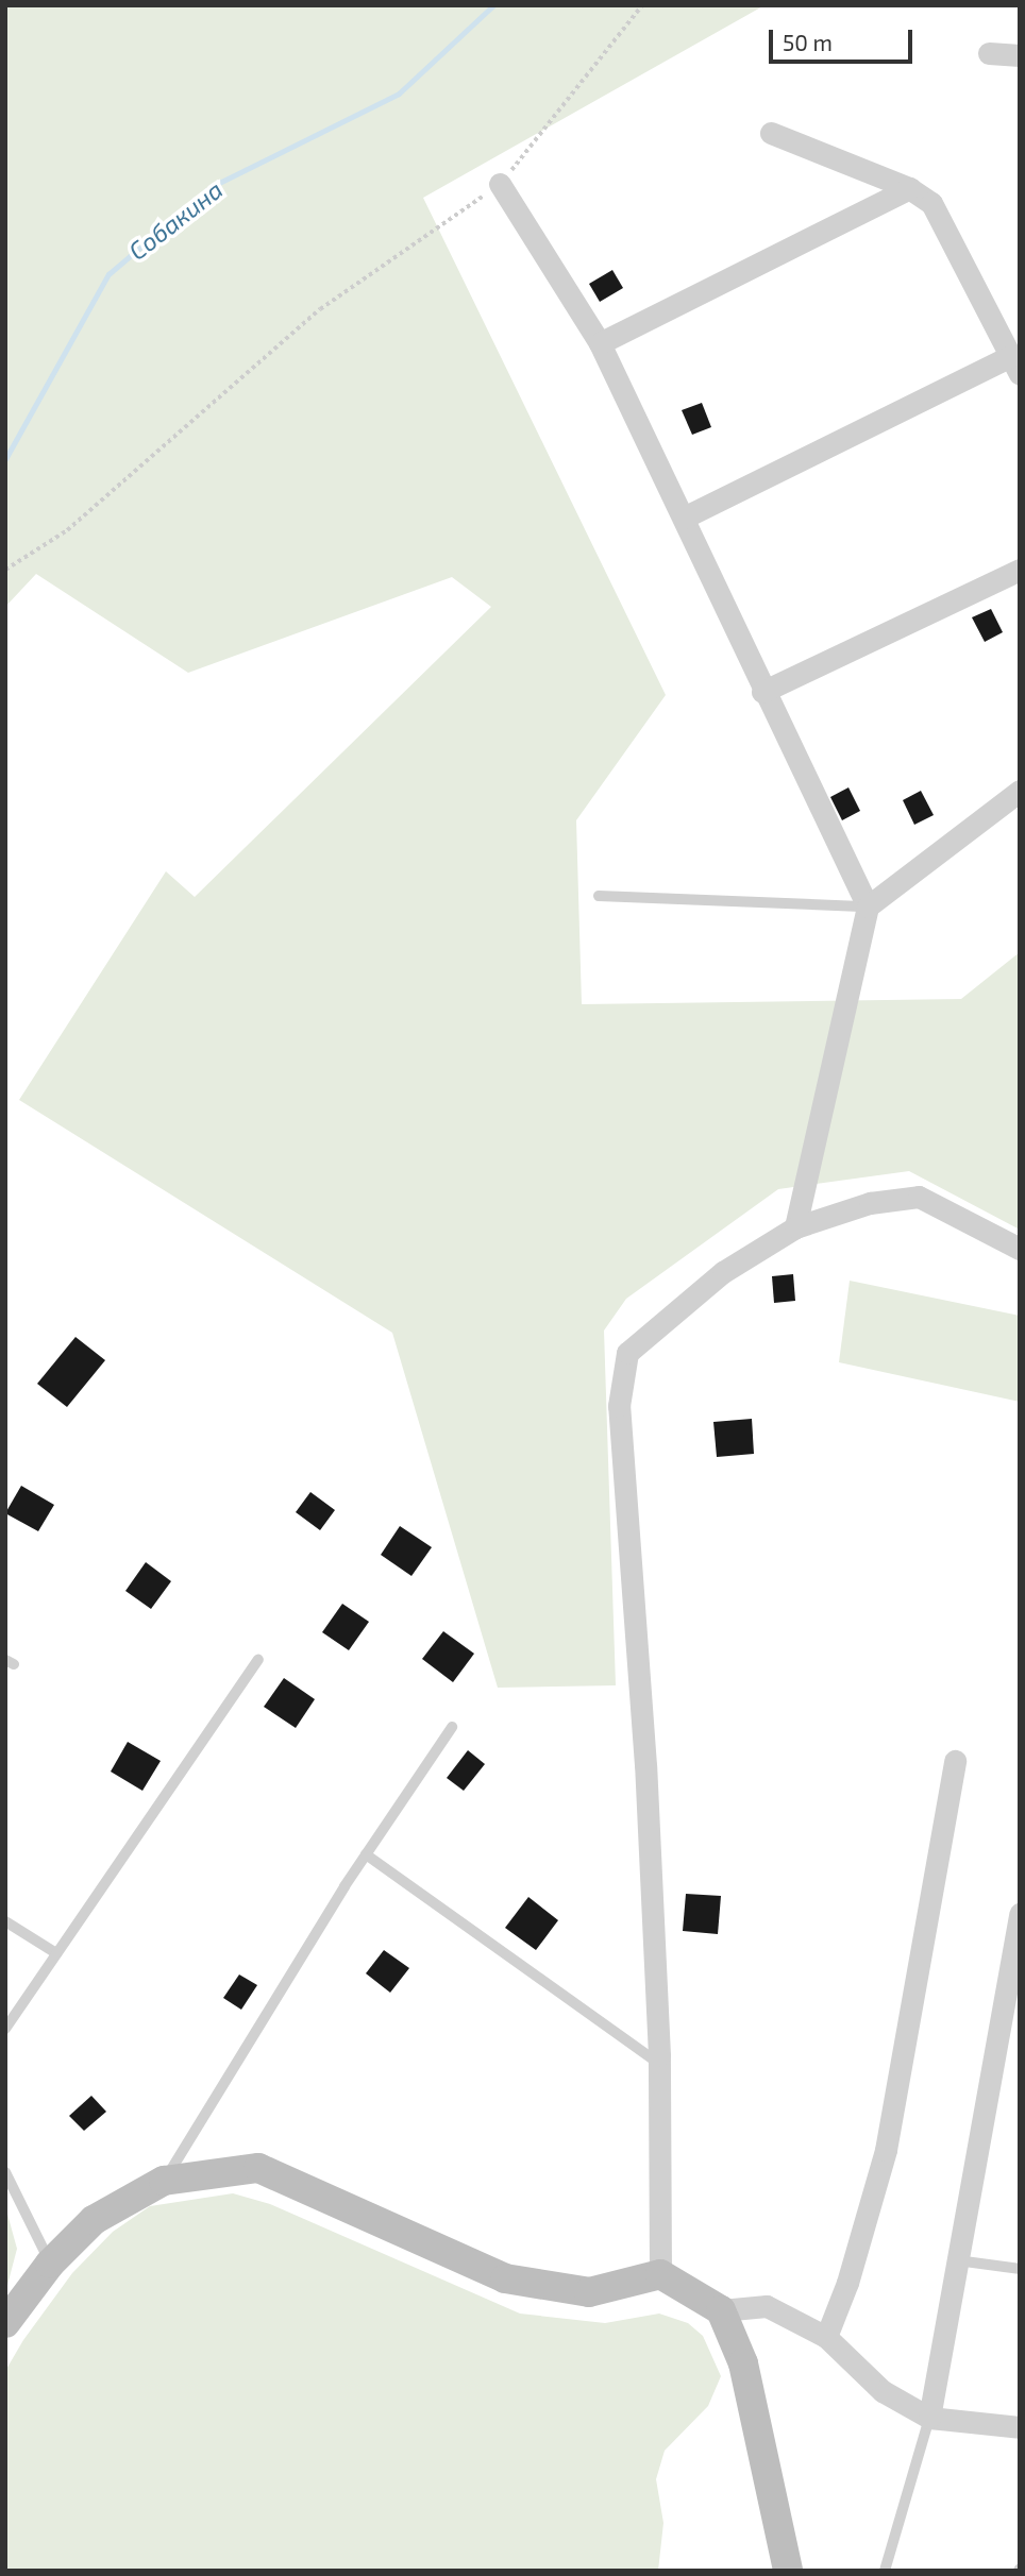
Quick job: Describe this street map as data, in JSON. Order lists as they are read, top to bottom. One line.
{"water":["Собакина"],"scale_bar":"50 m"}
